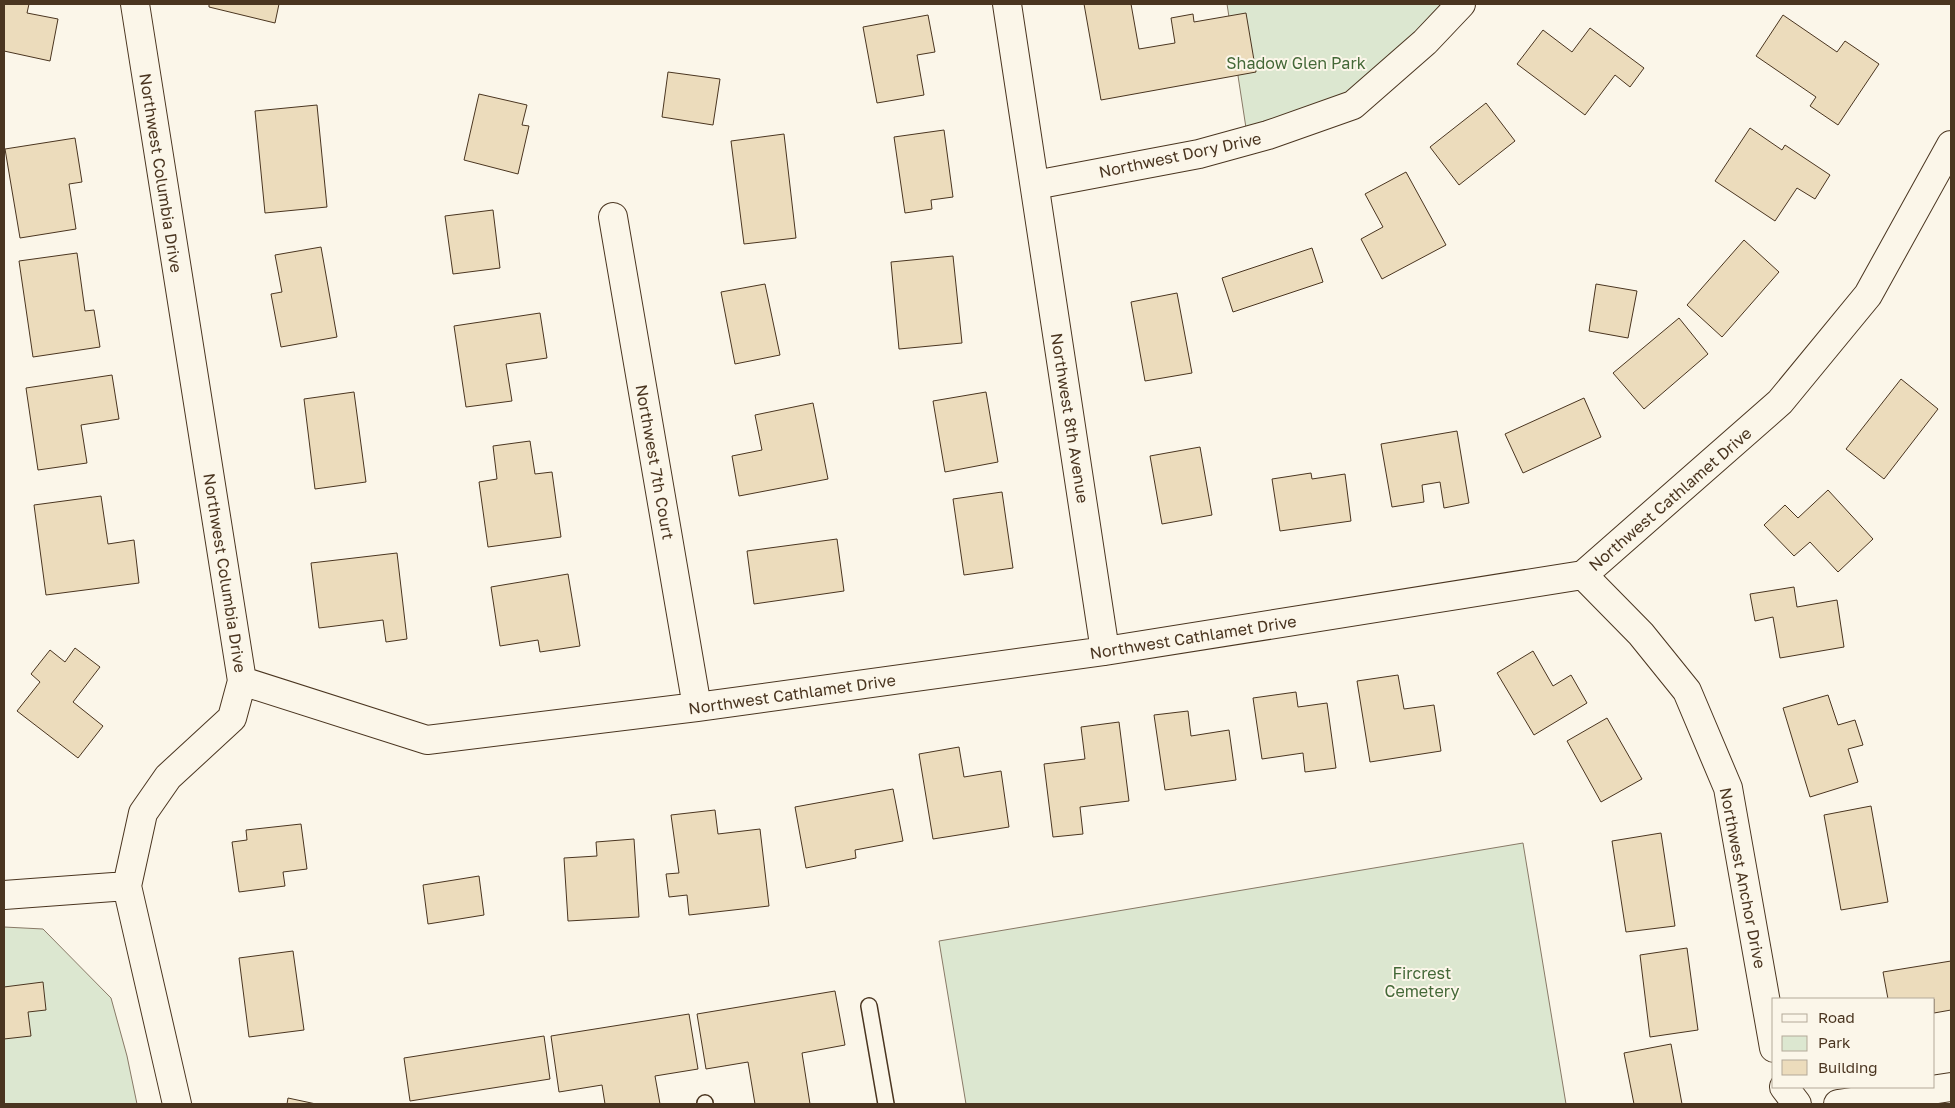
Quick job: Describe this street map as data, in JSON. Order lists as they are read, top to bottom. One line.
{"streets":{"street":["Northwest Dory Drive","Northwest Columbia Drive","Northwest 8th Avenue","Northwest 7th Court","Northwest Cathlamet Drive","Northwest Anchor Drive"]},"crossings":[["Northwest Dory Drive","Northwest 8th Avenue"],["Northwest Columbia Drive","Northwest Cathlamet Drive"],["Northwest 8th Avenue","Northwest Cathlamet Drive"],["Northwest 7th Court","Northwest Cathlamet Drive"],["Northwest Cathlamet Drive","Northwest Anchor Drive"]],"parks":["Shadow Glen Park","Fircrest Cemetery"],"legend":["Road","Park","Building"]}
